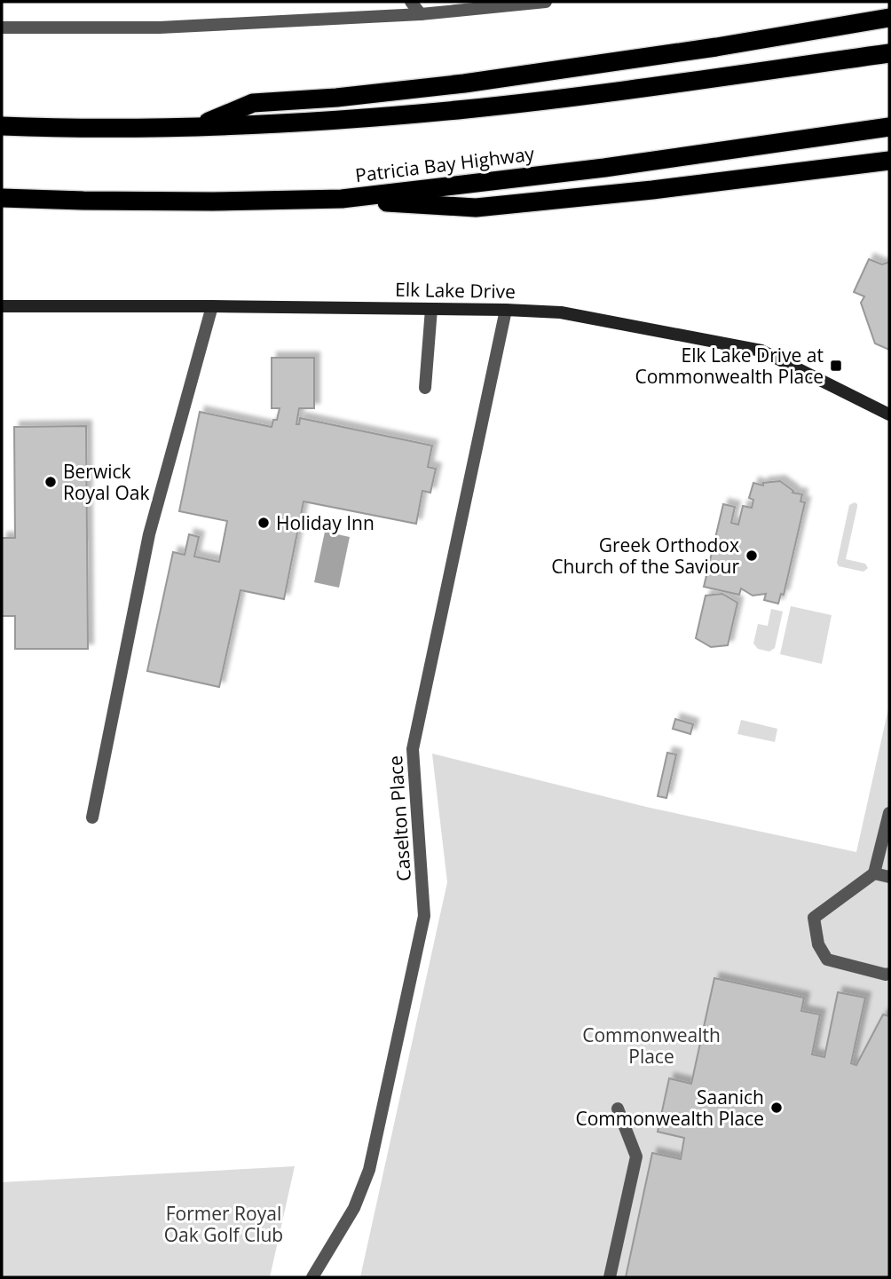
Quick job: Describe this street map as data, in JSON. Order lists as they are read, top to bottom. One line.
{"streets":{"highway":["Patricia Bay Highway"],"street":["Elk Lake Drive","Caselton Place"]},"crossings":[["Elk Lake Drive","Caselton Place"]],"parks":["Commonwealth Place","Former Royal Oak Golf Club"],"places":{"transit":["Elk Lake Drive at Commonwealth Place"],"other":["Berwick Royal Oak","Holiday Inn","Greek Orthodox Church of the Saviour","Saanich Commonwealth Place"]}}
